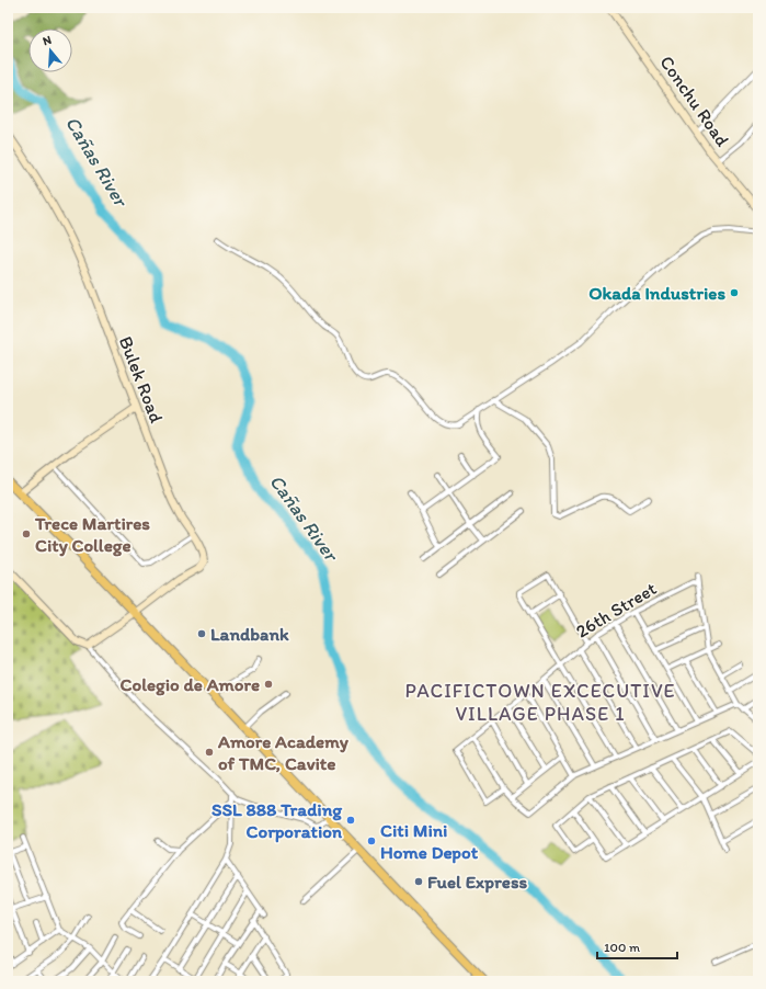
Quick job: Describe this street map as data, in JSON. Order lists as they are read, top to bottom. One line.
{"streets":{"main road":["Conchu Road","Bulek Road"],"street":["26th Street"]},"districts":["PACIFICTOWN EXCECUTIVE VILLAGE PHASE 1"],"water":["Cañas River"],"places":["Okada Industries","Trece Martires City College","Landbank","Colegio de Amore","Amore Academy of TMC, Cavite","SSL 888 Trading Corporation","Citi Mini Home Depot","Fuel Express"],"scale_bar":"100 m","north":"top"}
